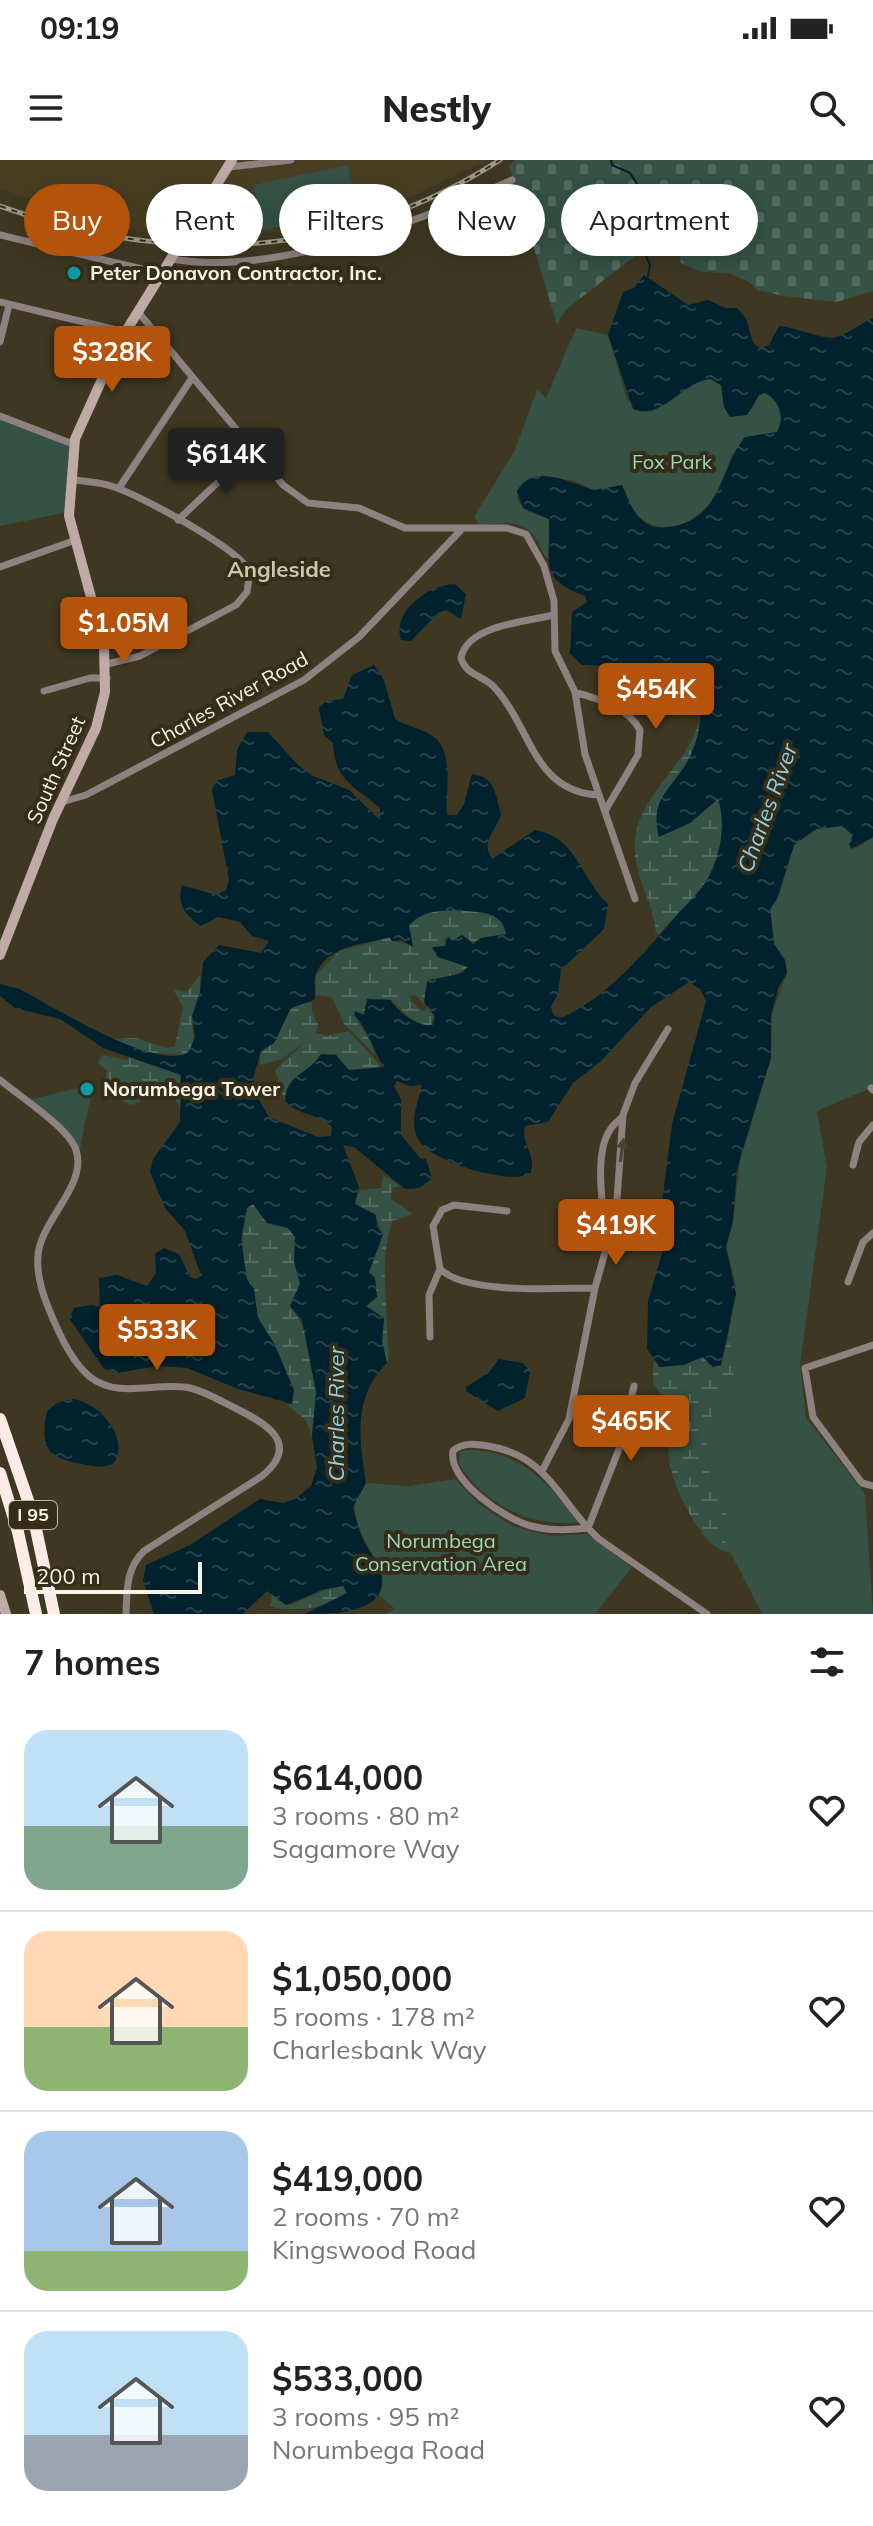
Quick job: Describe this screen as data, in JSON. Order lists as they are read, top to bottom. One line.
{"streets":{"highway":["I 95"],"main road":["South Street"],"street":["Charles River Road"]},"crossings":[["Charles River Road","South Street"]],"districts":["Angleside"],"water":["Charles River"],"parks":["Fox Park","Norumbega Conservation Area"],"places":["Peter Donavon Contractor, Inc.","Norumbega Tower"],"scale_bar":"200 m","page":{"status":"09:19","header":"Nestly","chip":["Buy","Rent","Filters","New","Apartment"],"price":["$328K","$614K","$1.05M","$454K","$419K","$533K","$465K"],"scale":"200 m","heading":"7 homes","list":[{"name":"$614,000","note":"3 rooms · 80 m² · Sagamore Way"},{"name":"$1,050,000","note":"5 rooms · 178 m² · Charlesbank Way"},{"name":"$419,000","note":"2 rooms · 70 m² · Kingswood Road"},{"name":"$533,000","note":"3 rooms · 95 m² · Norumbega Road"}]}}
